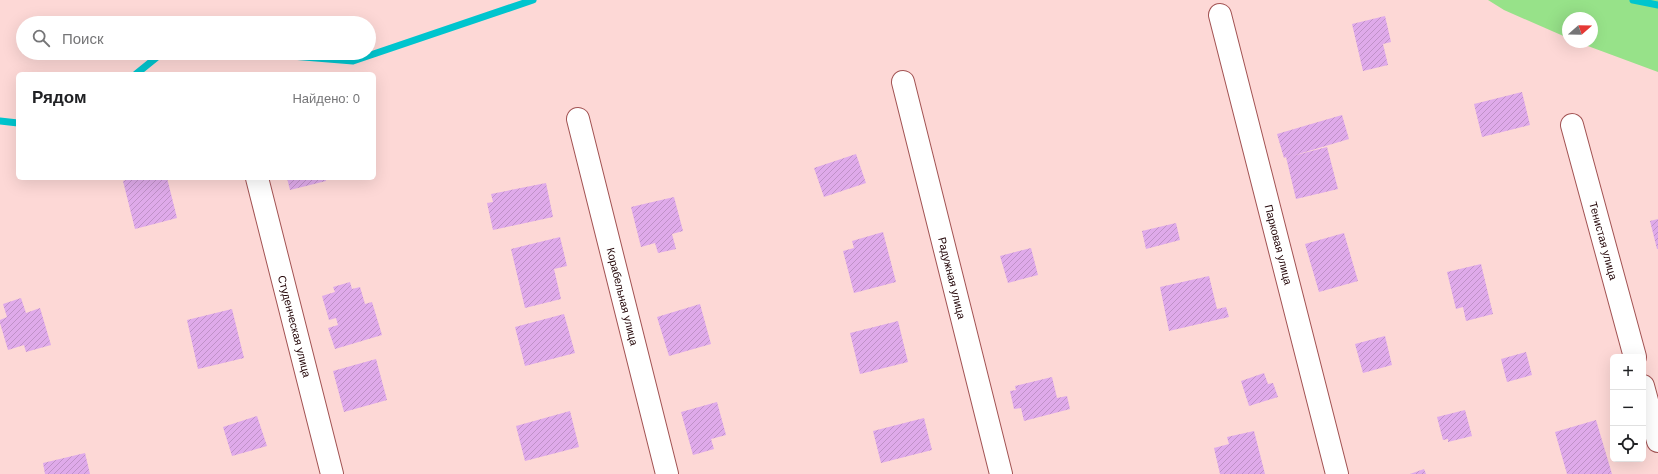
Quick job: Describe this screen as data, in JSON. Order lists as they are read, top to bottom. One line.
{"streets":{"street":["Тенистая улица","Парковая улица","Радужная улица","Корабельная улица","Студенческая улица"]},"north":"right","page":{"search":"Поиск","heading":["Рядом","Найдено: 0"],"map_buttons":["+","−"]}}
